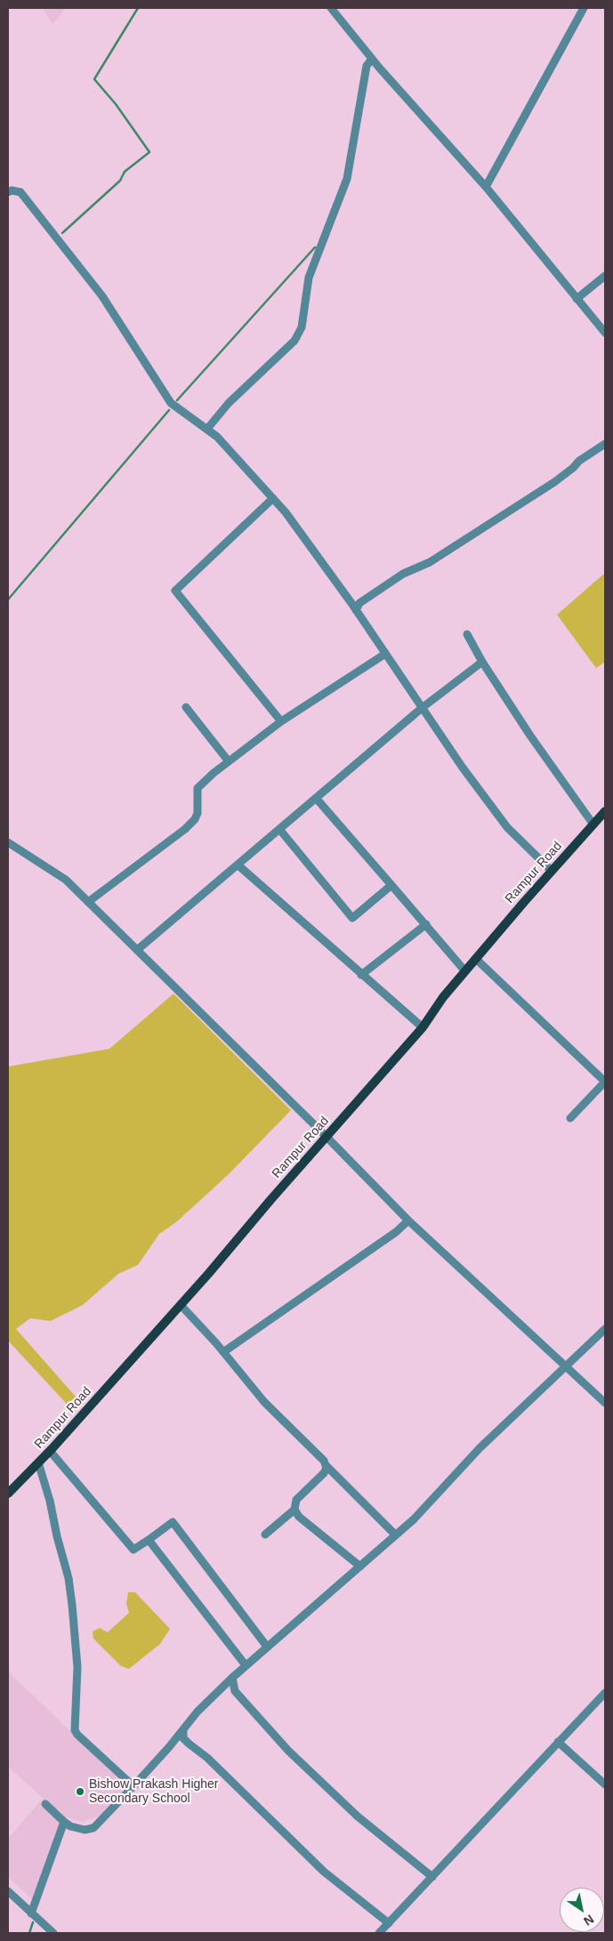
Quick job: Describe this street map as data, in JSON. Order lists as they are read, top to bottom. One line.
{"streets":{"main road":["Rampur Road"]},"places":["Bishow Prakash Higher Secondary School"],"north":"bottom right"}
